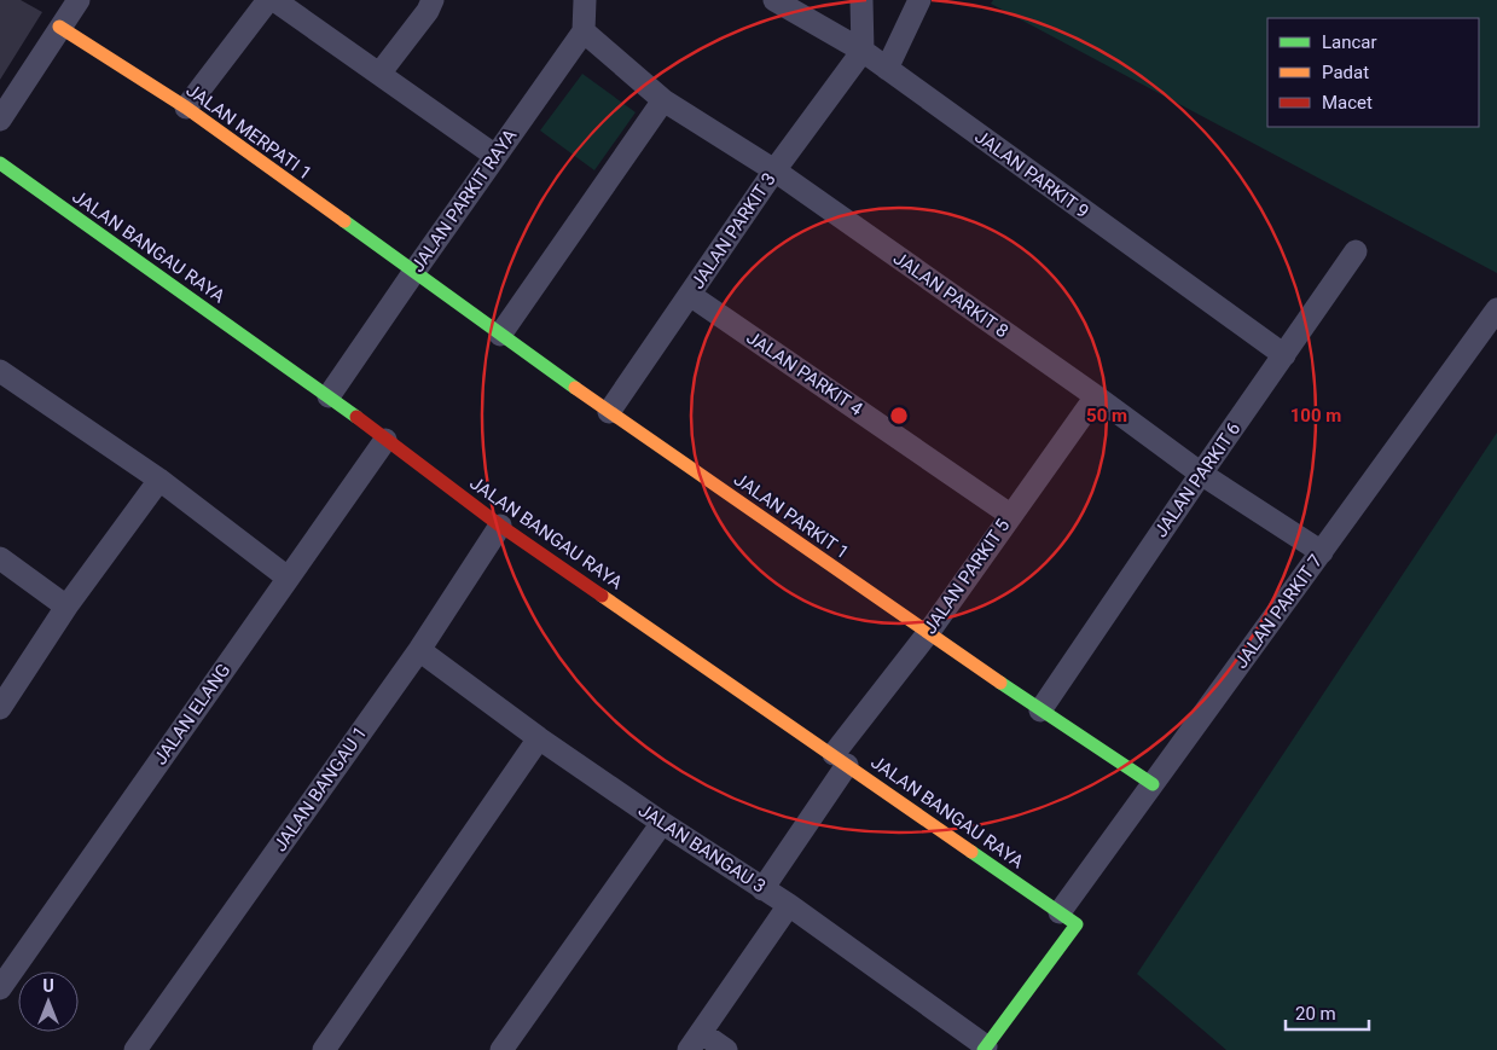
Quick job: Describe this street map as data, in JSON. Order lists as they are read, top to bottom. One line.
{"streets":{"street":["JALAN MERPATI 1","JALAN PARKIT 9","JALAN PARKIT RAYA","JALAN PARKIT 3","JALAN BANGAU RAYA","JALAN PARKIT 8","JALAN PARKIT 4","JALAN PARKIT 6","JALAN PARKIT 1","JALAN PARKIT 5","JALAN PARKIT 7","JALAN ELANG","JALAN BANGAU 1","JALAN BANGAU 3"]},"crossings":[["JALAN MERPATI 1","JALAN PARKIT RAYA"],["JALAN MERPATI 1","JALAN PARKIT 1"],["JALAN PARKIT 9","JALAN PARKIT 3"],["JALAN PARKIT 9","JALAN PARKIT 6"],["JALAN PARKIT RAYA","JALAN BANGAU RAYA"],["JALAN PARKIT RAYA","JALAN PARKIT 8"],["JALAN PARKIT RAYA","JALAN PARKIT 1"],["JALAN PARKIT 3","JALAN PARKIT 8"],["JALAN PARKIT 3","JALAN PARKIT 4"],["JALAN PARKIT 3","JALAN PARKIT 1"],["JALAN BANGAU RAYA","JALAN PARKIT 5"],["JALAN BANGAU RAYA","JALAN PARKIT 7"],["JALAN BANGAU RAYA","JALAN ELANG"],["JALAN BANGAU RAYA","JALAN BANGAU 1"],["JALAN PARKIT 8","JALAN PARKIT 6"],["JALAN PARKIT 8","JALAN PARKIT 5"],["JALAN PARKIT 8","JALAN PARKIT 7"],["JALAN PARKIT 4","JALAN PARKIT 5"],["JALAN PARKIT 6","JALAN PARKIT 1"],["JALAN PARKIT 1","JALAN PARKIT 5"],["JALAN PARKIT 1","JALAN PARKIT 7"],["JALAN PARKIT 5","JALAN BANGAU 3"],["JALAN BANGAU 1","JALAN BANGAU 3"]],"legend":["Lancar","Padat","Macet"],"scale_bar":"20 m","north":"top","rings":["50 m","100 m"]}
